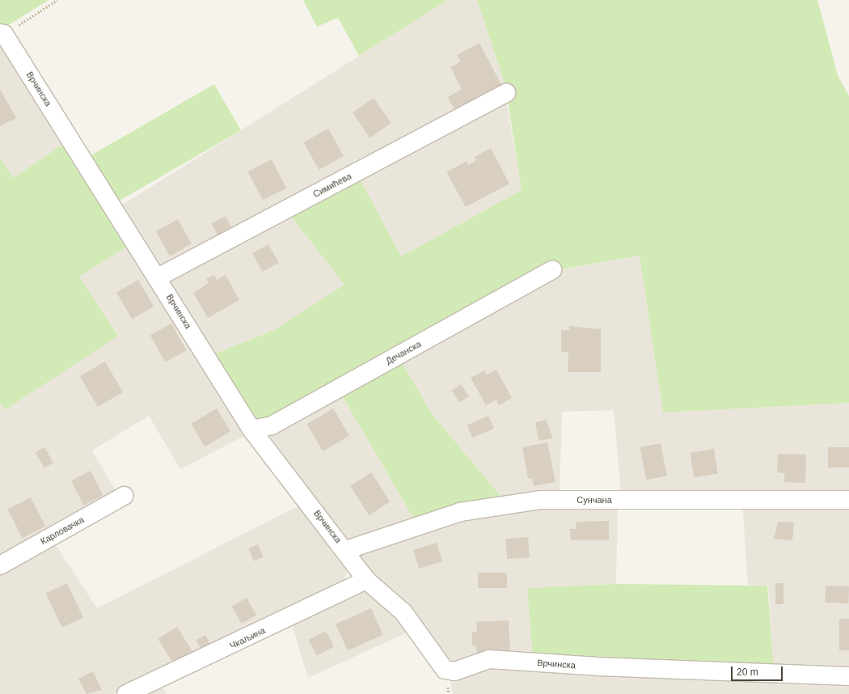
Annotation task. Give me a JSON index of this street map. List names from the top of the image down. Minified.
{"streets":{"street":["Врчинска","Симићева","Дечанска","Сунчана","Карловачка","Чкаљина"]},"crossings":[["Врчинска","Симићева"],["Врчинска","Дечанска"],["Врчинска","Сунчана"],["Врчинска","Чкаљина"]],"scale_bar":"20 m"}
